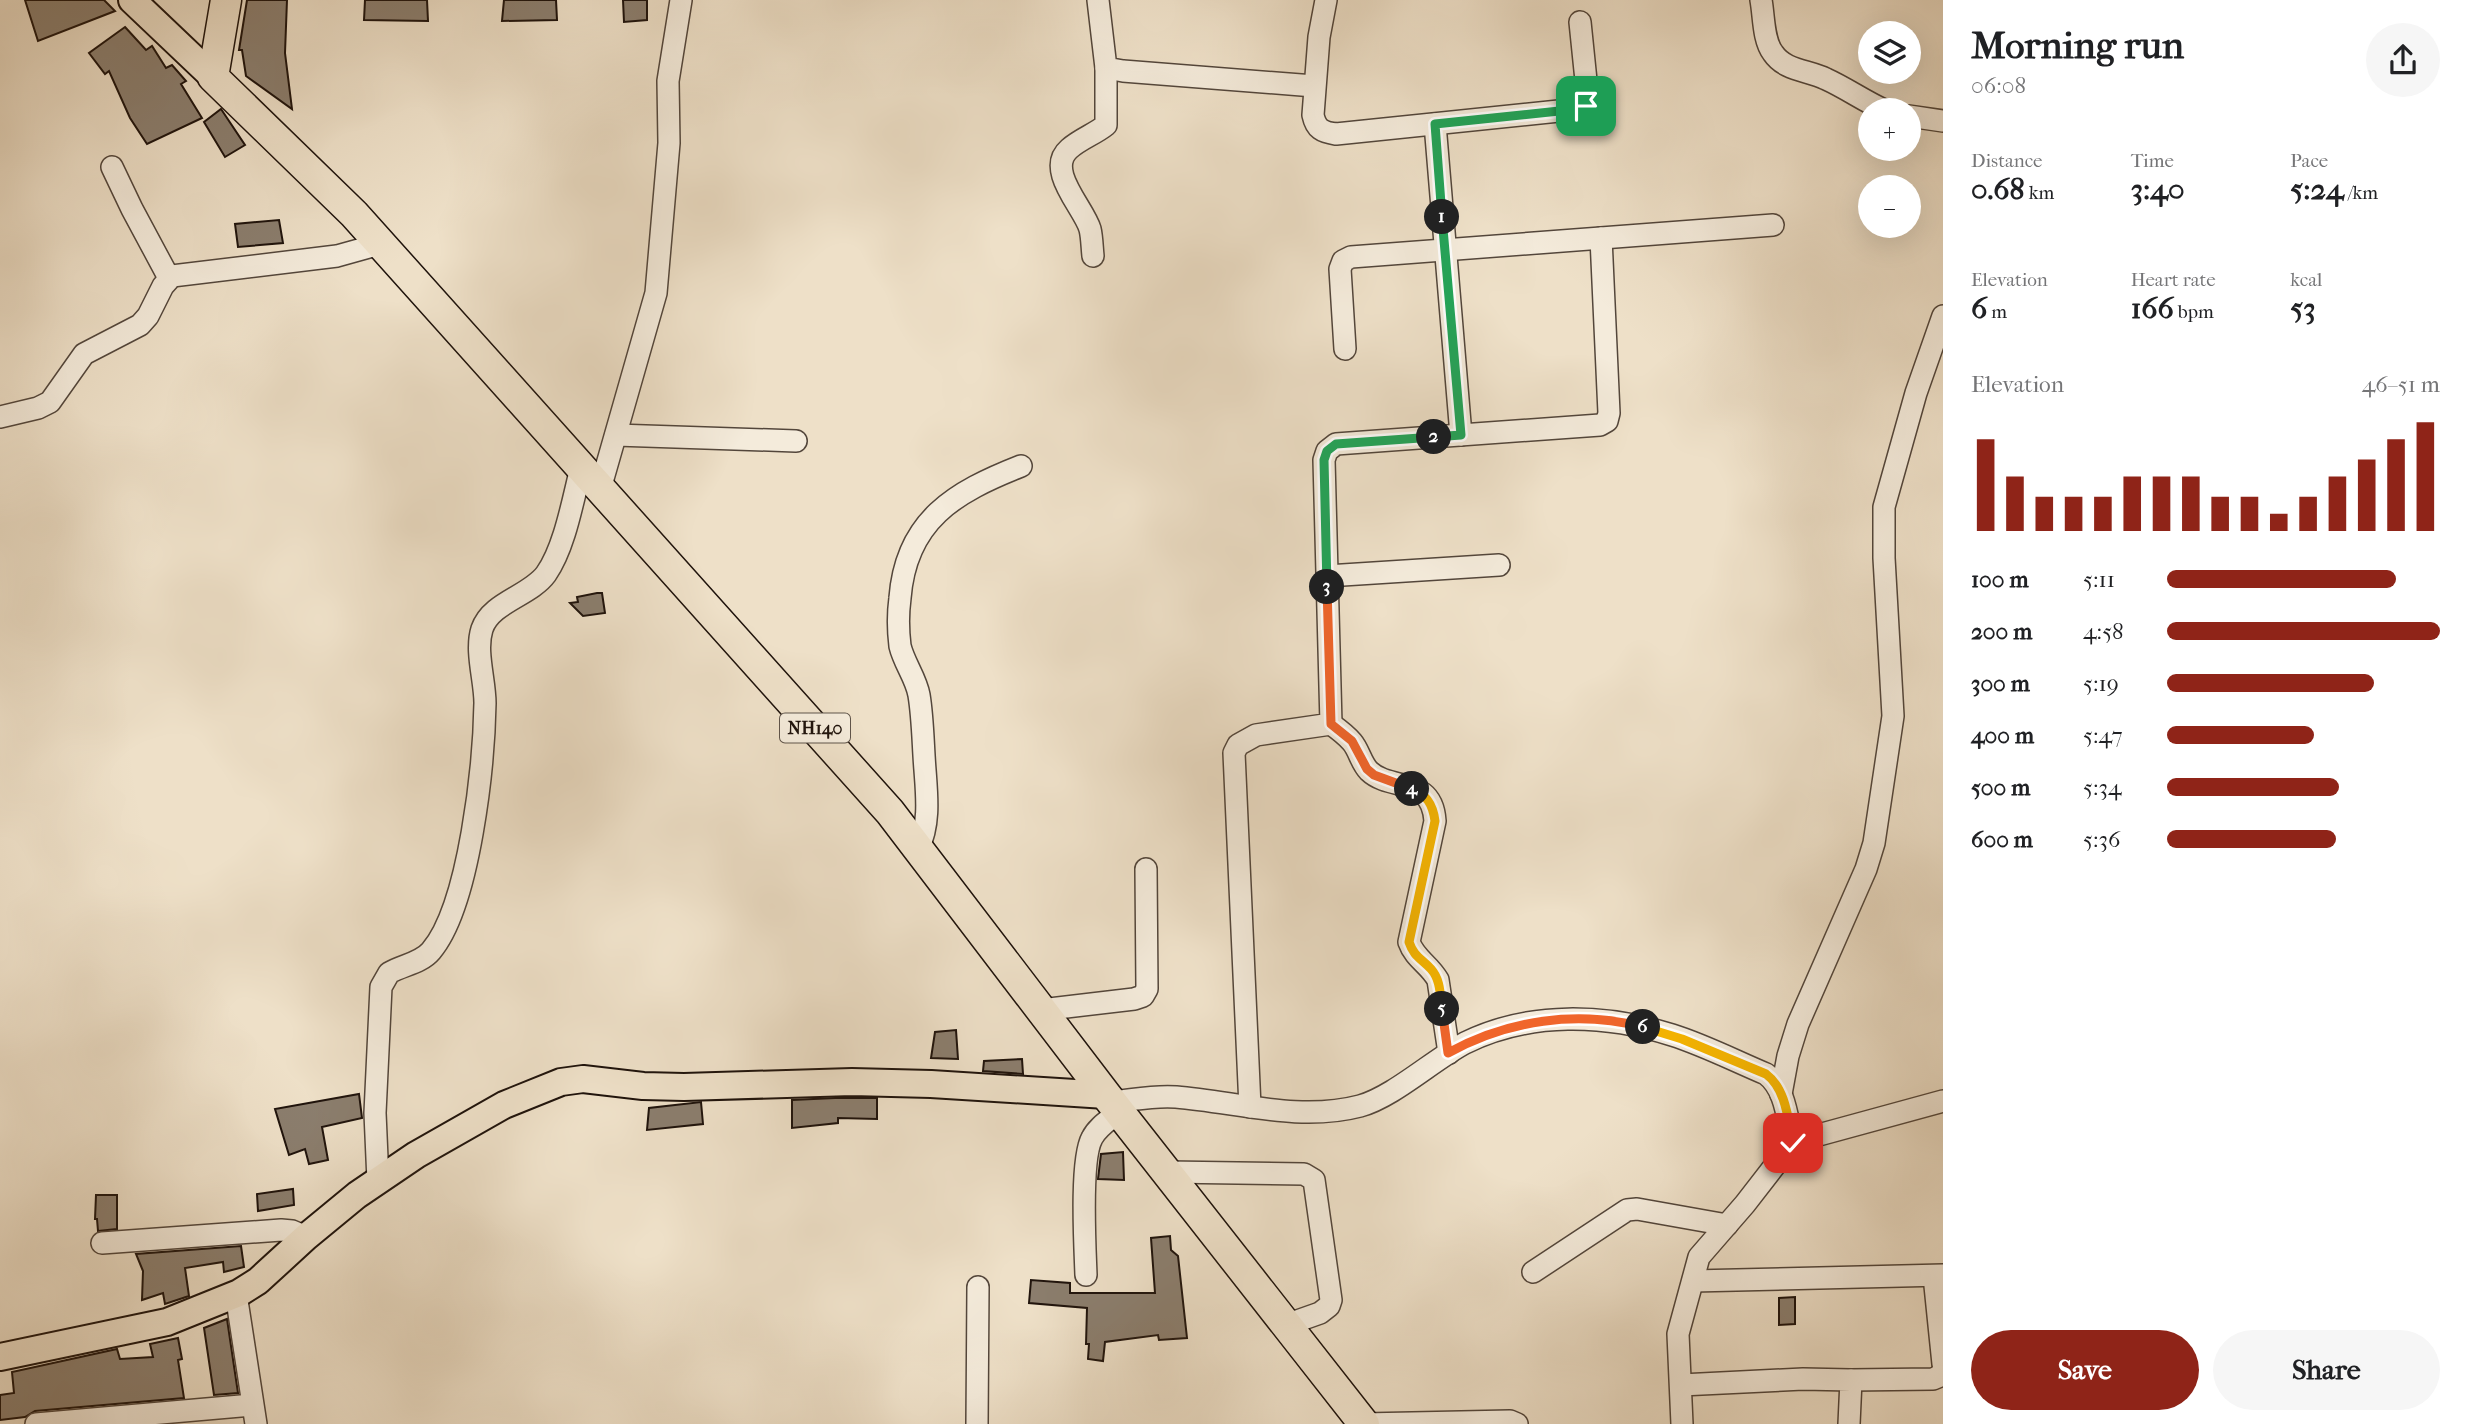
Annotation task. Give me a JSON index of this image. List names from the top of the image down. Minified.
{"streets":{"highway":["NH140"]},"page":{"heading":["Morning run","06:08"],"map_buttons":["+","−"],"stats":[["Distance","0.68 km"],["Time","3:40"],["Pace","5:24 /km"],["Elevation","6 m"],["Heart rate","166 bpm"],["kcal","53"]],"pins":["1","2","3","4","5","6"],"chart":["Elevation","46–51 m"],"list":[{"name":"100 m","note":"5:11"},{"name":"200 m","note":"4:58"},{"name":"300 m","note":"5:19"},{"name":"400 m","note":"5:47"},{"name":"500 m","note":"5:34"},{"name":"600 m","note":"5:36"}],"buttons":["Save","Share"]}}
